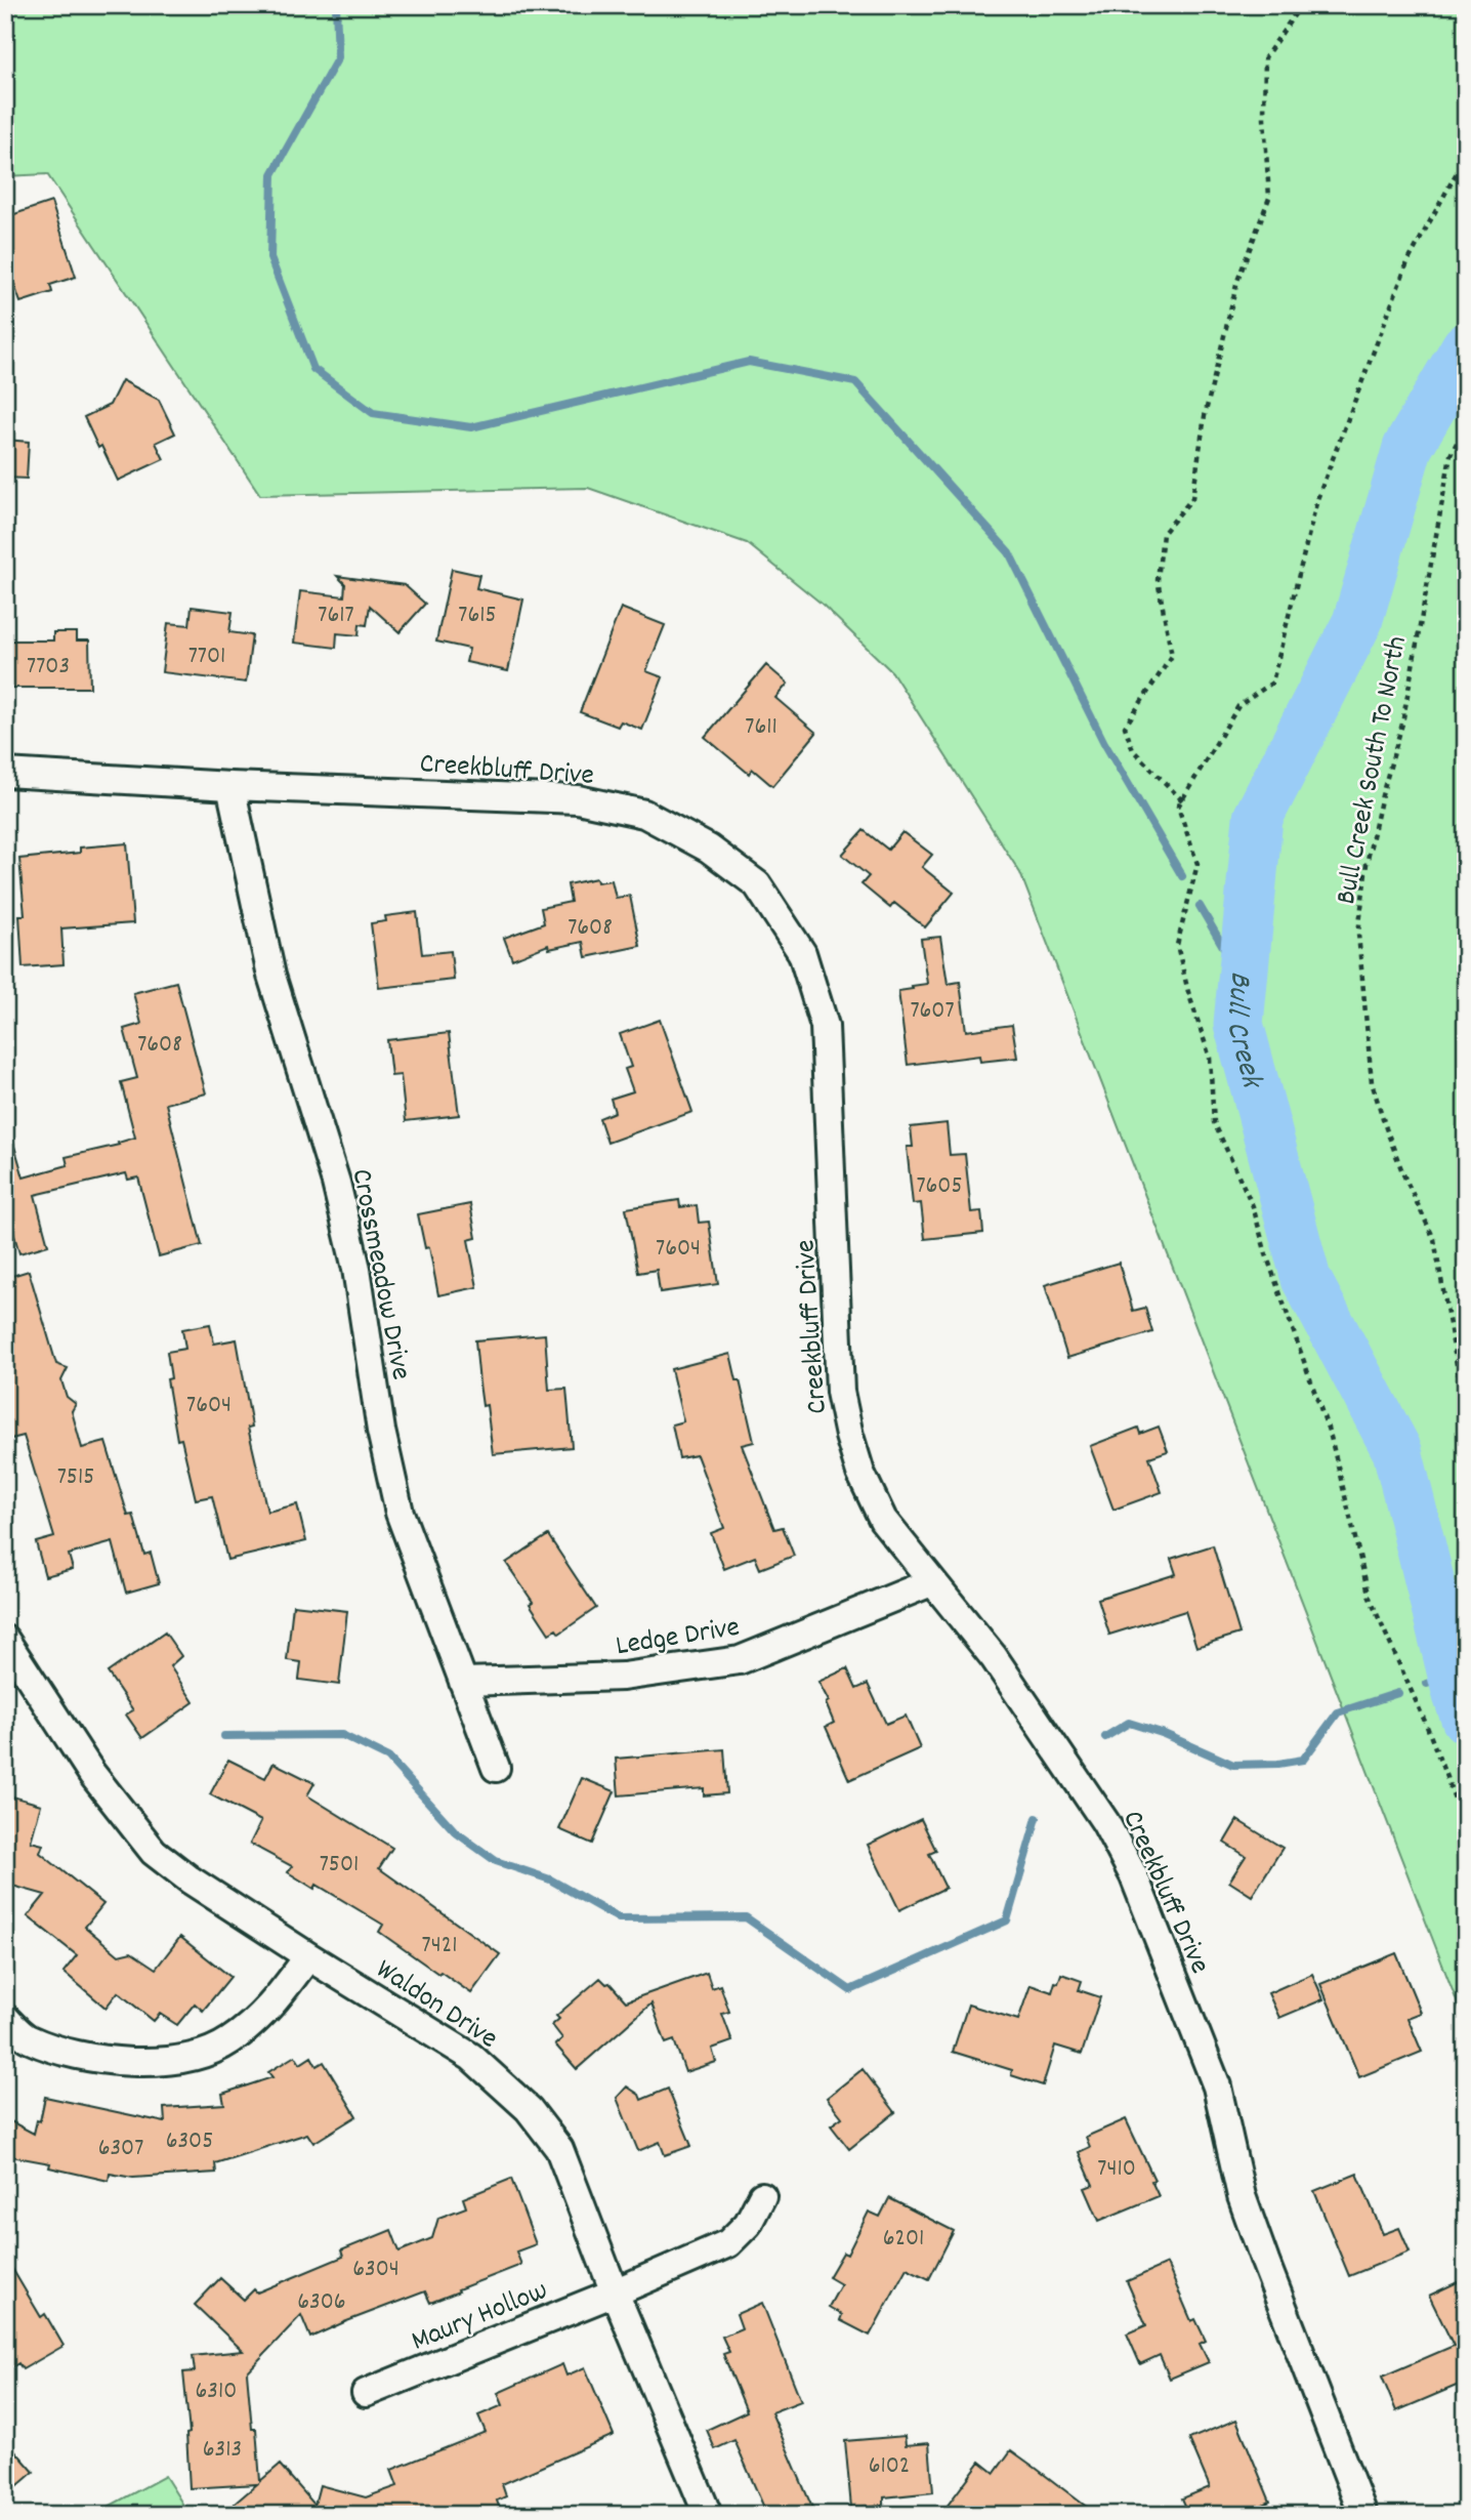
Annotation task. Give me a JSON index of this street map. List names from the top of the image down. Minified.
{"streets":{"street":["Creekbluff Drive","Crossmeadow Drive","Ledge Drive","Waldon Drive","Maury Hollow"],"path":["Bull Creek South To North"]},"crossings":[["Creekbluff Drive","Crossmeadow Drive"],["Creekbluff Drive","Ledge Drive"],["Crossmeadow Drive","Ledge Drive"],["Waldon Drive","Maury Hollow"]],"water":["Bull Creek"],"house_numbers":["7617","7615","7701","7703","7611","7608","7607","7608","7605","7604","7604","7515","7501","7421","6305","6307","7410","6201","6304","6306","6310","6313","6102"]}
